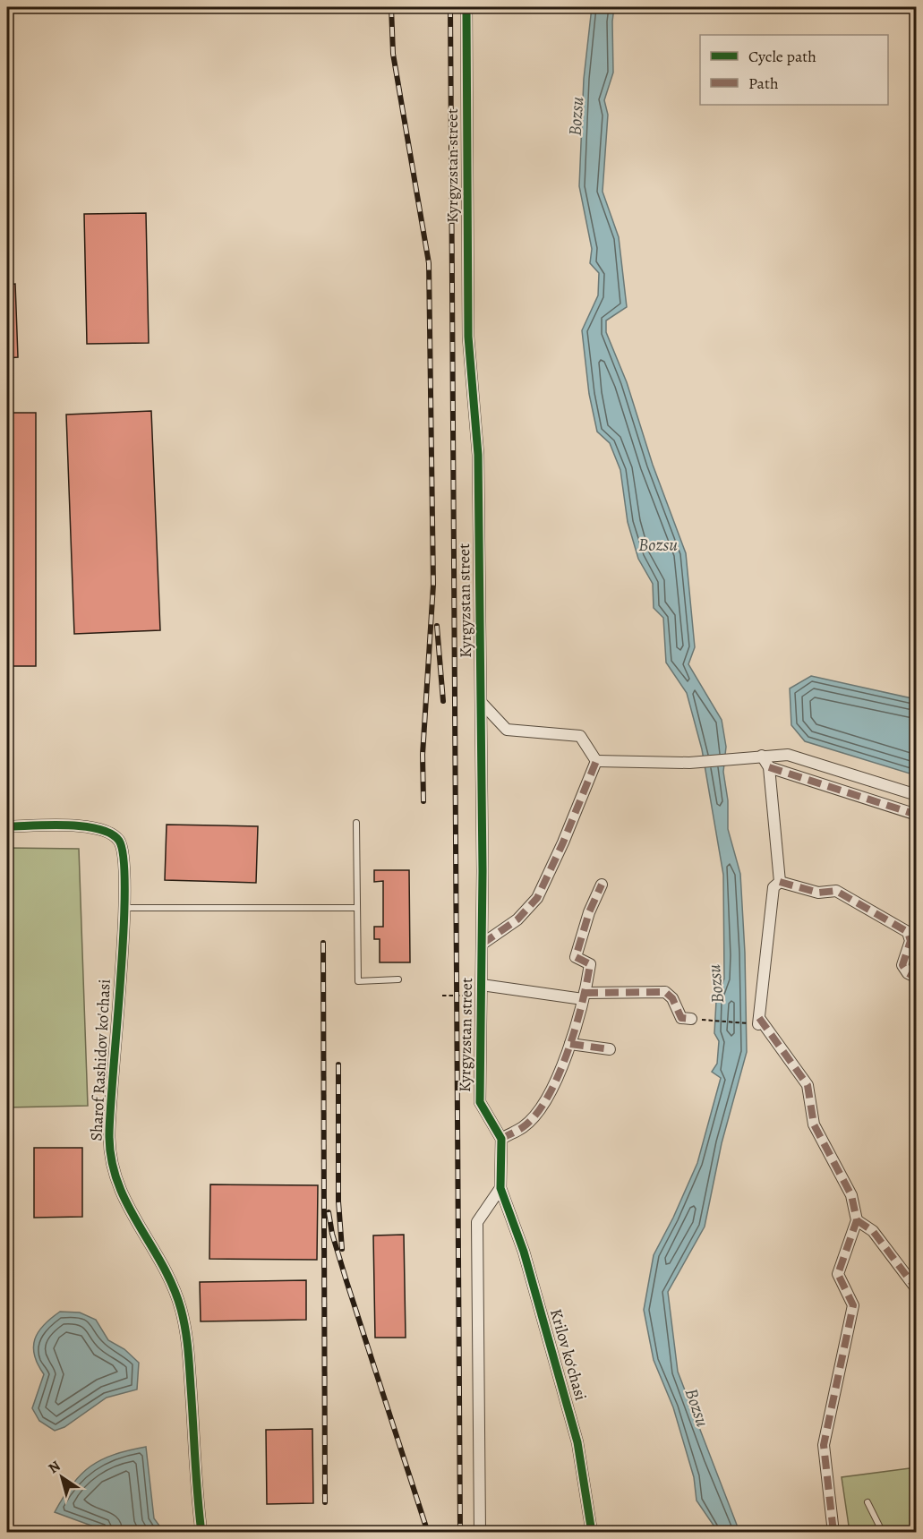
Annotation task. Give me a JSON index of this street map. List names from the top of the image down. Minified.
{"streets":{"street":["Kyrgyzstan street","Sharof Rashidov ko'chasi","Krilov ko‘chasi"]},"water":["Bozsu"],"legend":["Cycle path","Path"],"north":"top left"}
